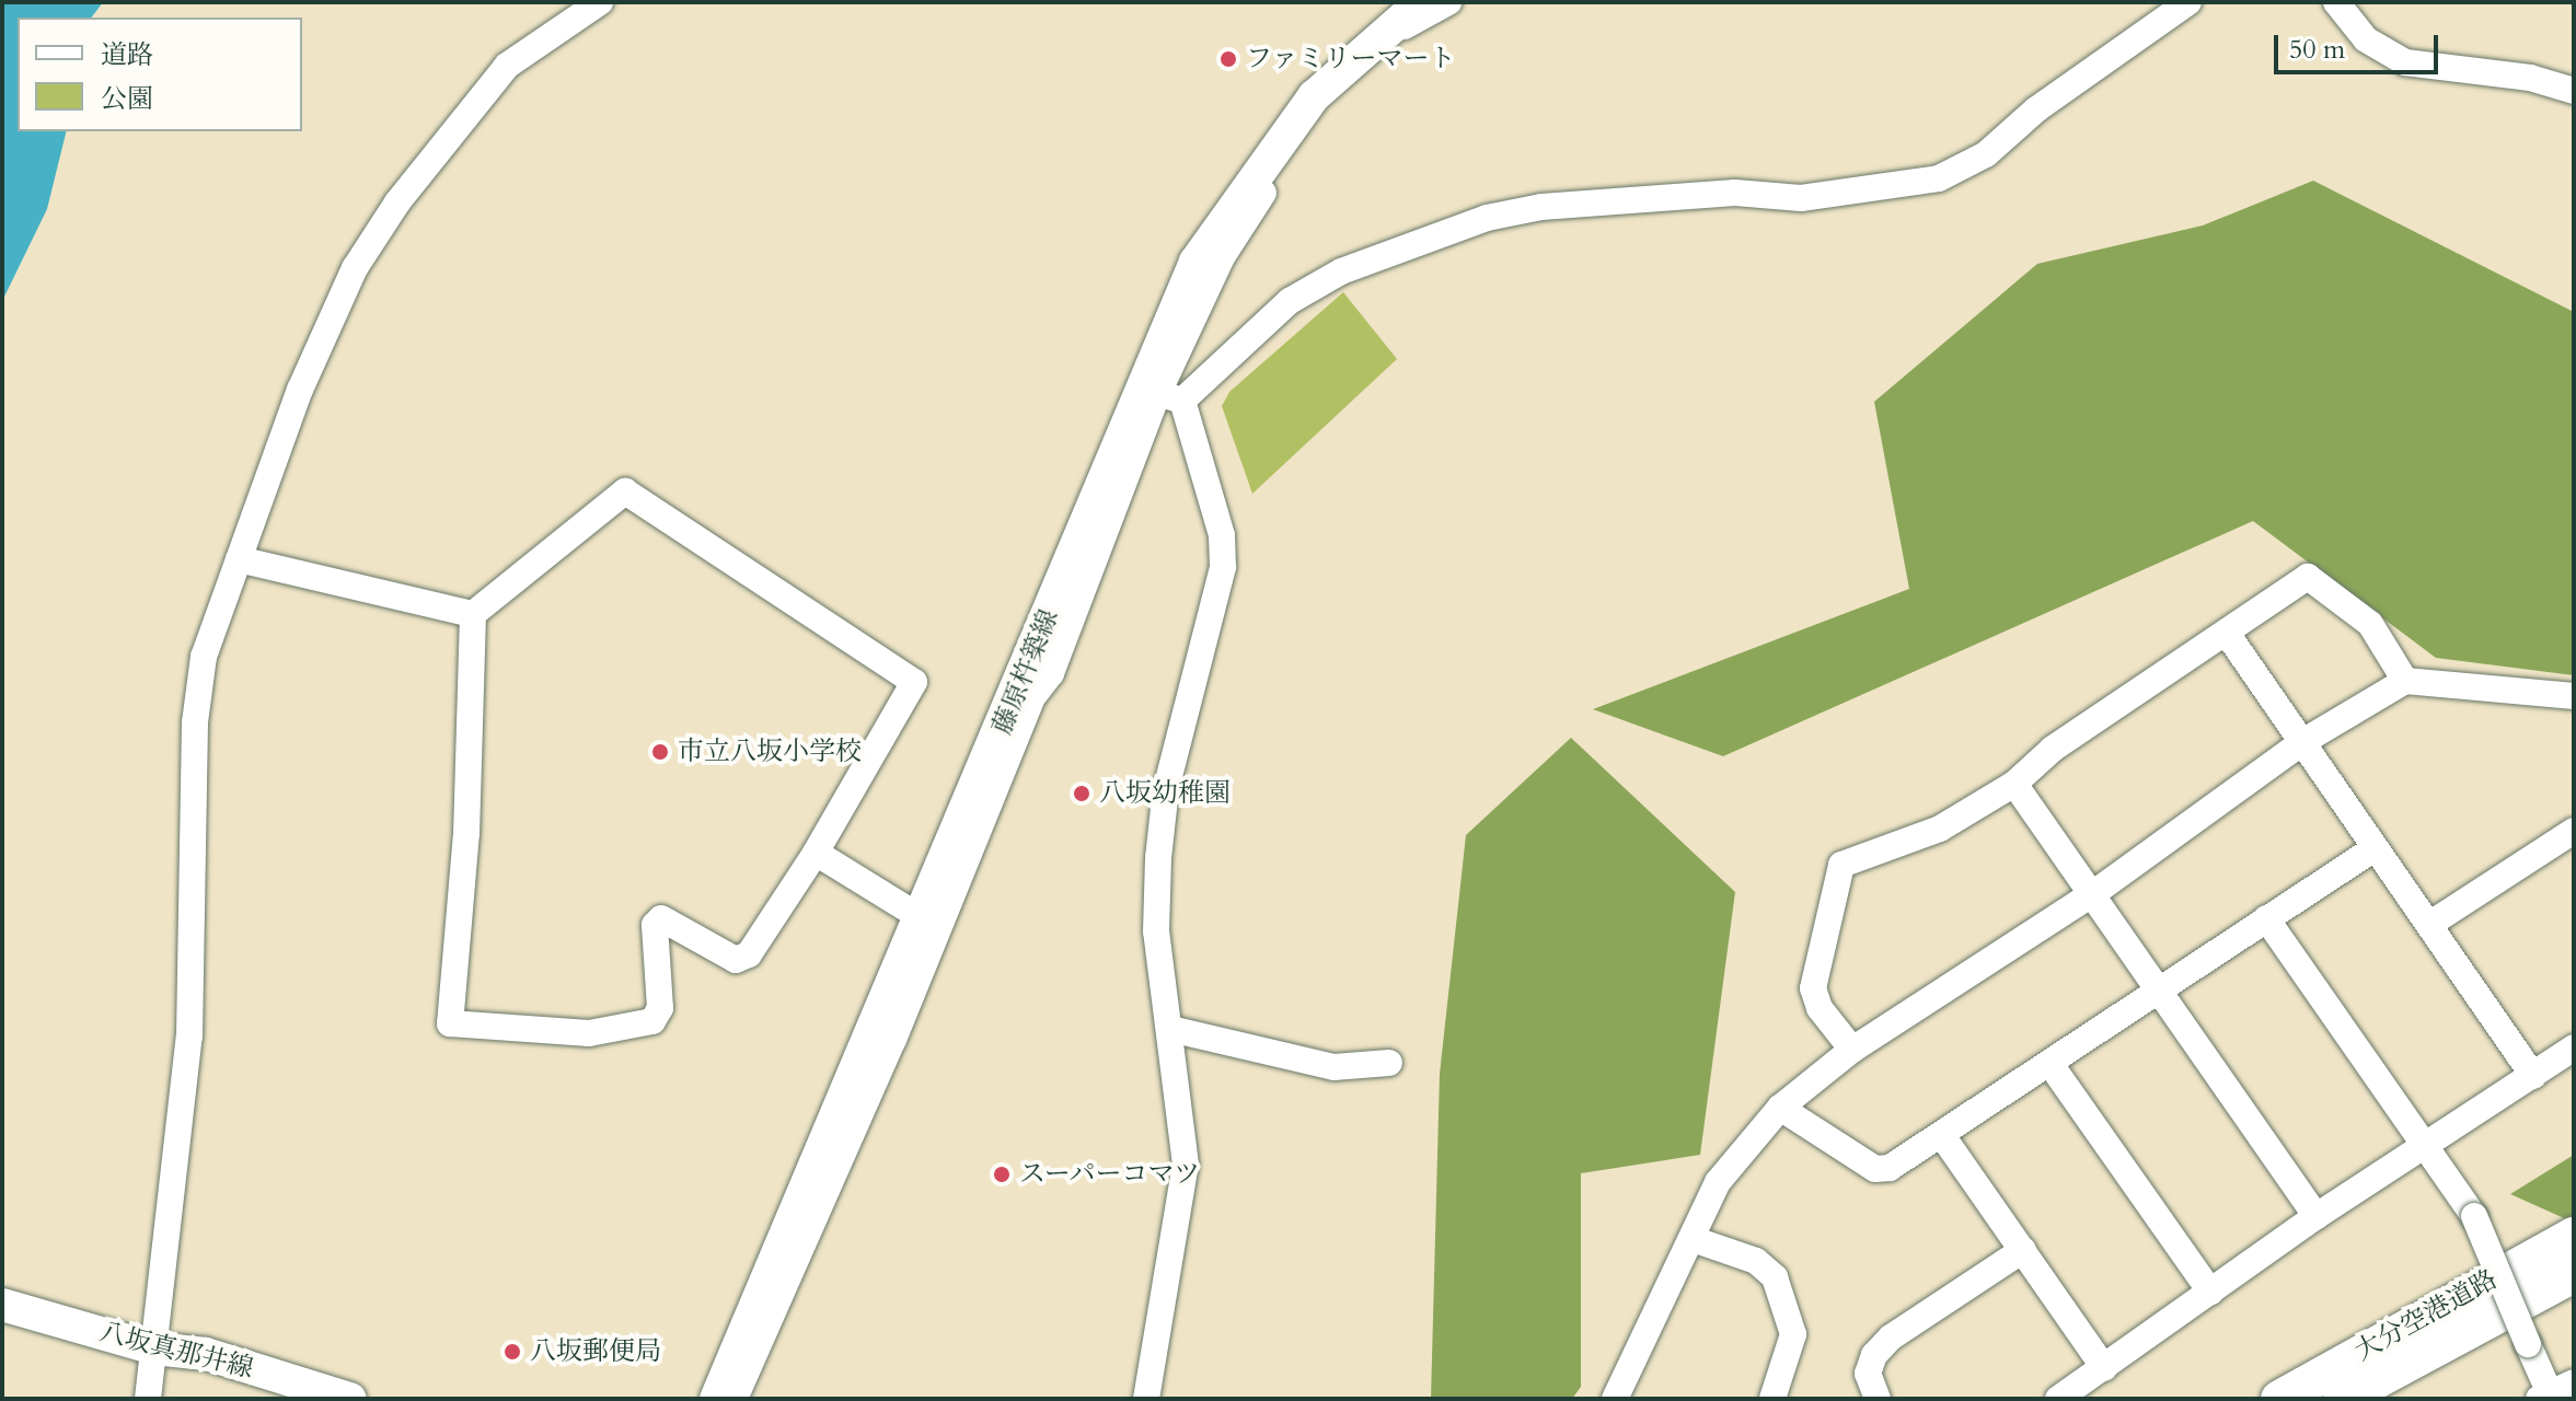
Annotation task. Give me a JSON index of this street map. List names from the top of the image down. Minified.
{"streets":{"highway":["大分空港道路"],"main road":["藤原杵築線","八坂真那井線"]},"places":["ファミリーマート","市立八坂小学校","八坂幼稚園","スーパーコマツ","八坂郵便局"],"legend":["道路","公園"],"scale_bar":"50 m"}
